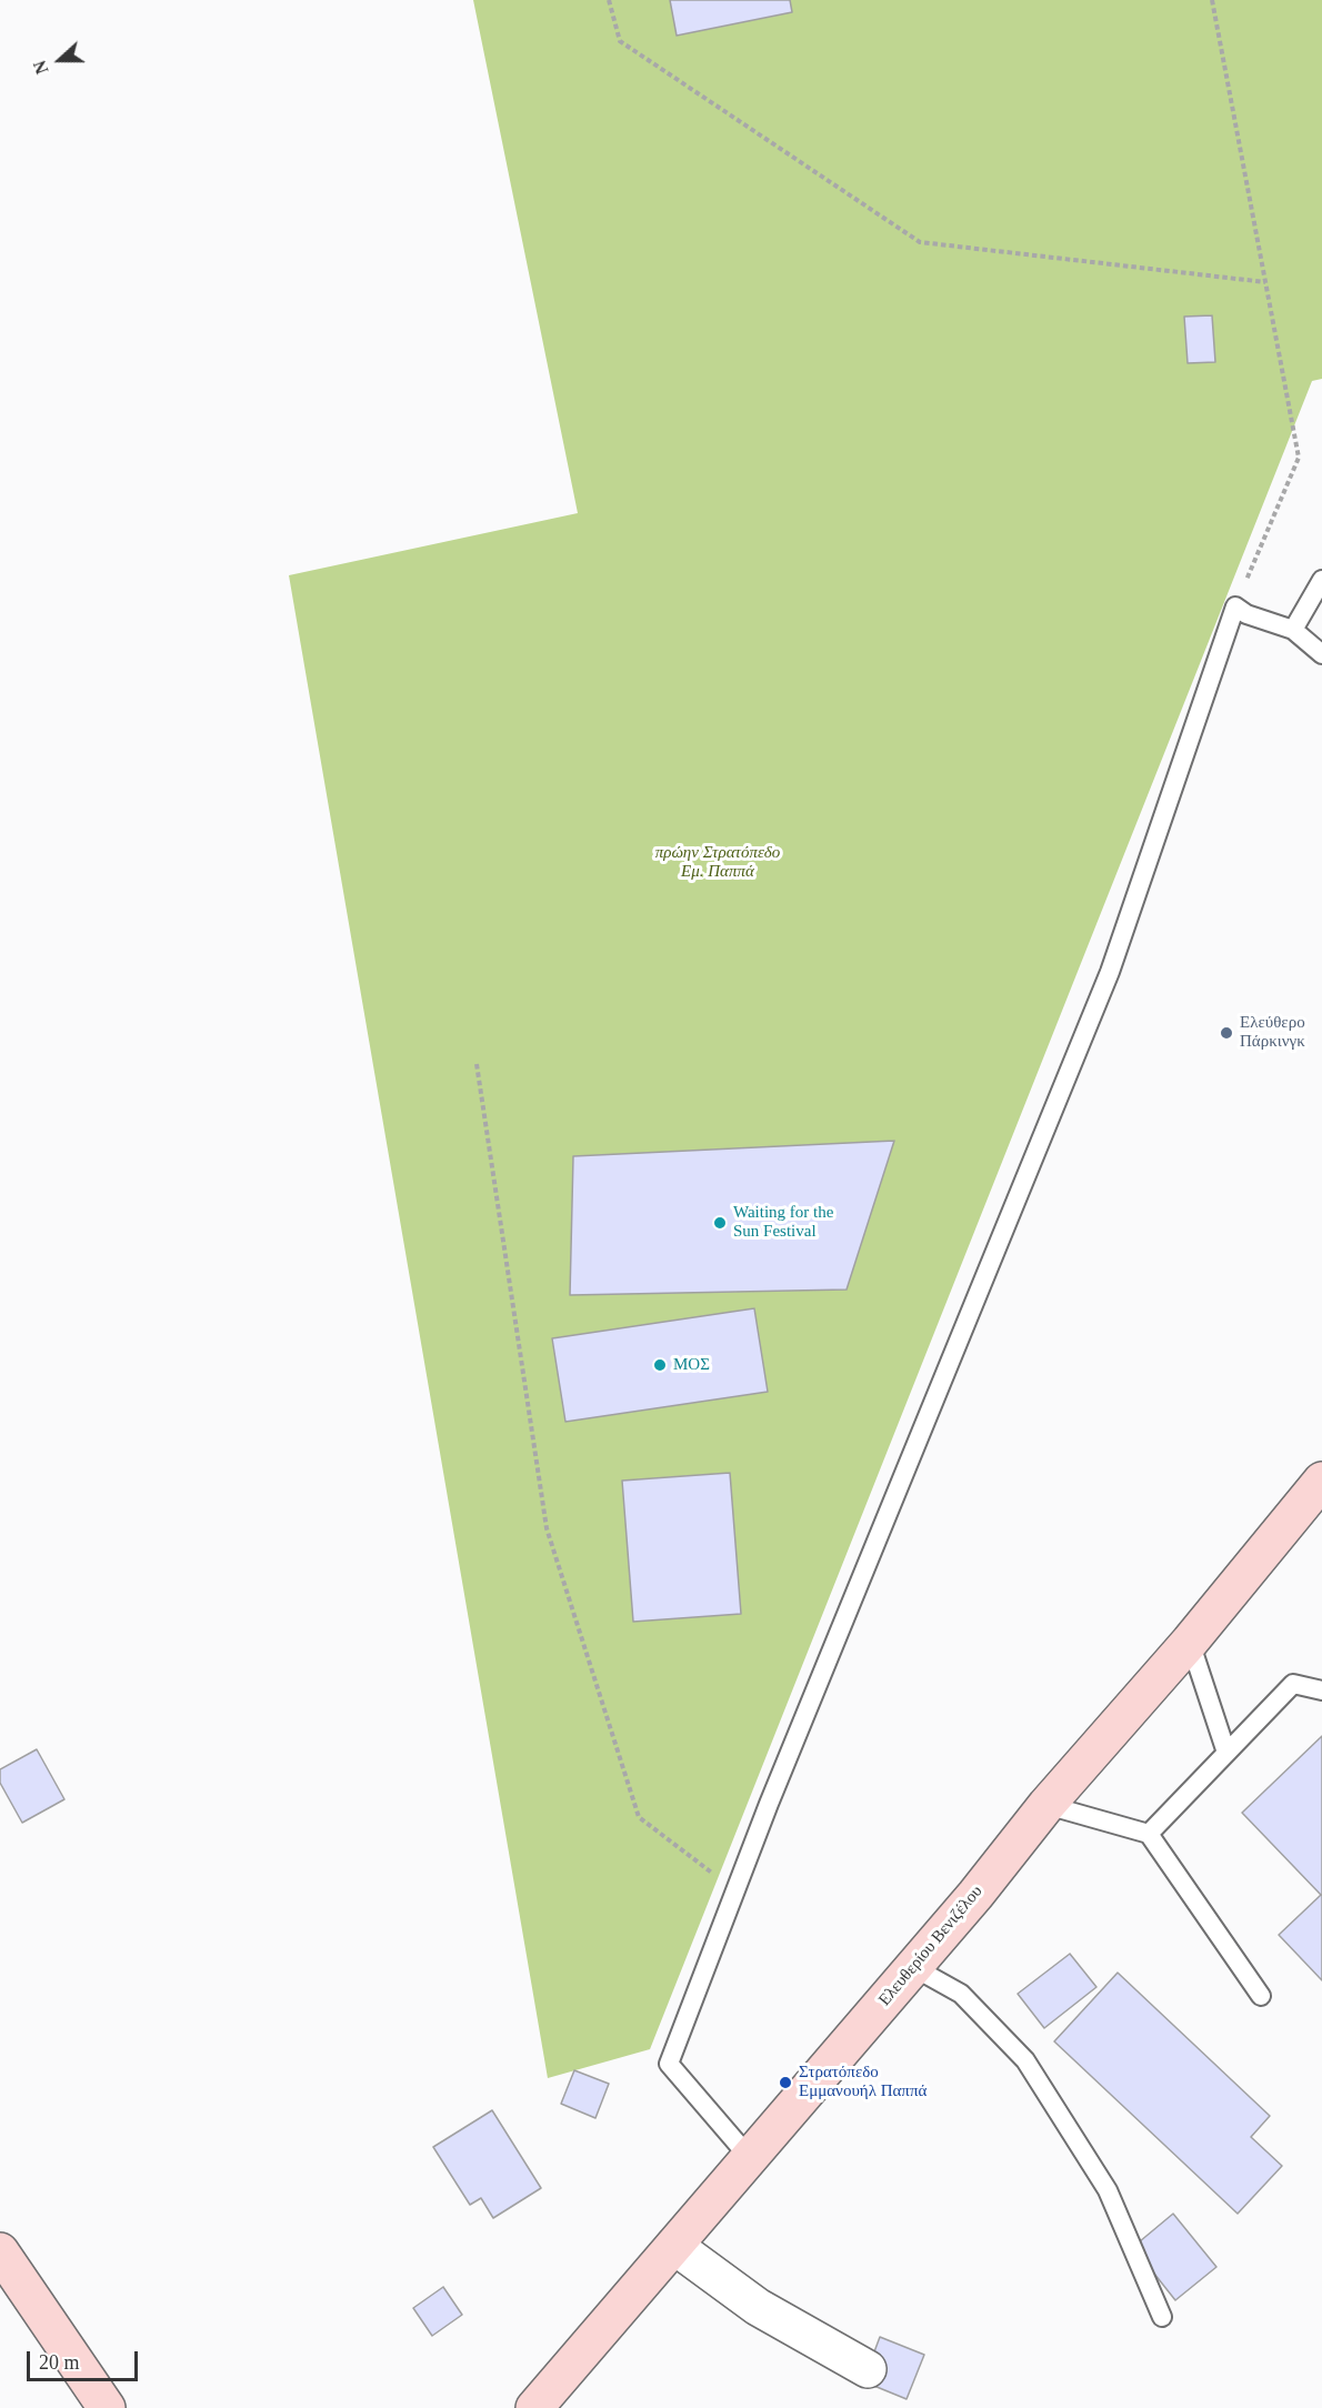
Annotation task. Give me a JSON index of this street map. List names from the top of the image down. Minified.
{"streets":{"main road":["Ελευθερίου Βενιζέλου"]},"parks":["πρώην Στρατόπεδο Εμ. Παππά"],"places":["Ελεύθερο Πάρκινγκ","Waiting for the Sun Festival","ΜΟΣ","Στρατόπεδο Εμμανουήλ Παππά"],"scale_bar":"20 m","north":"left"}
